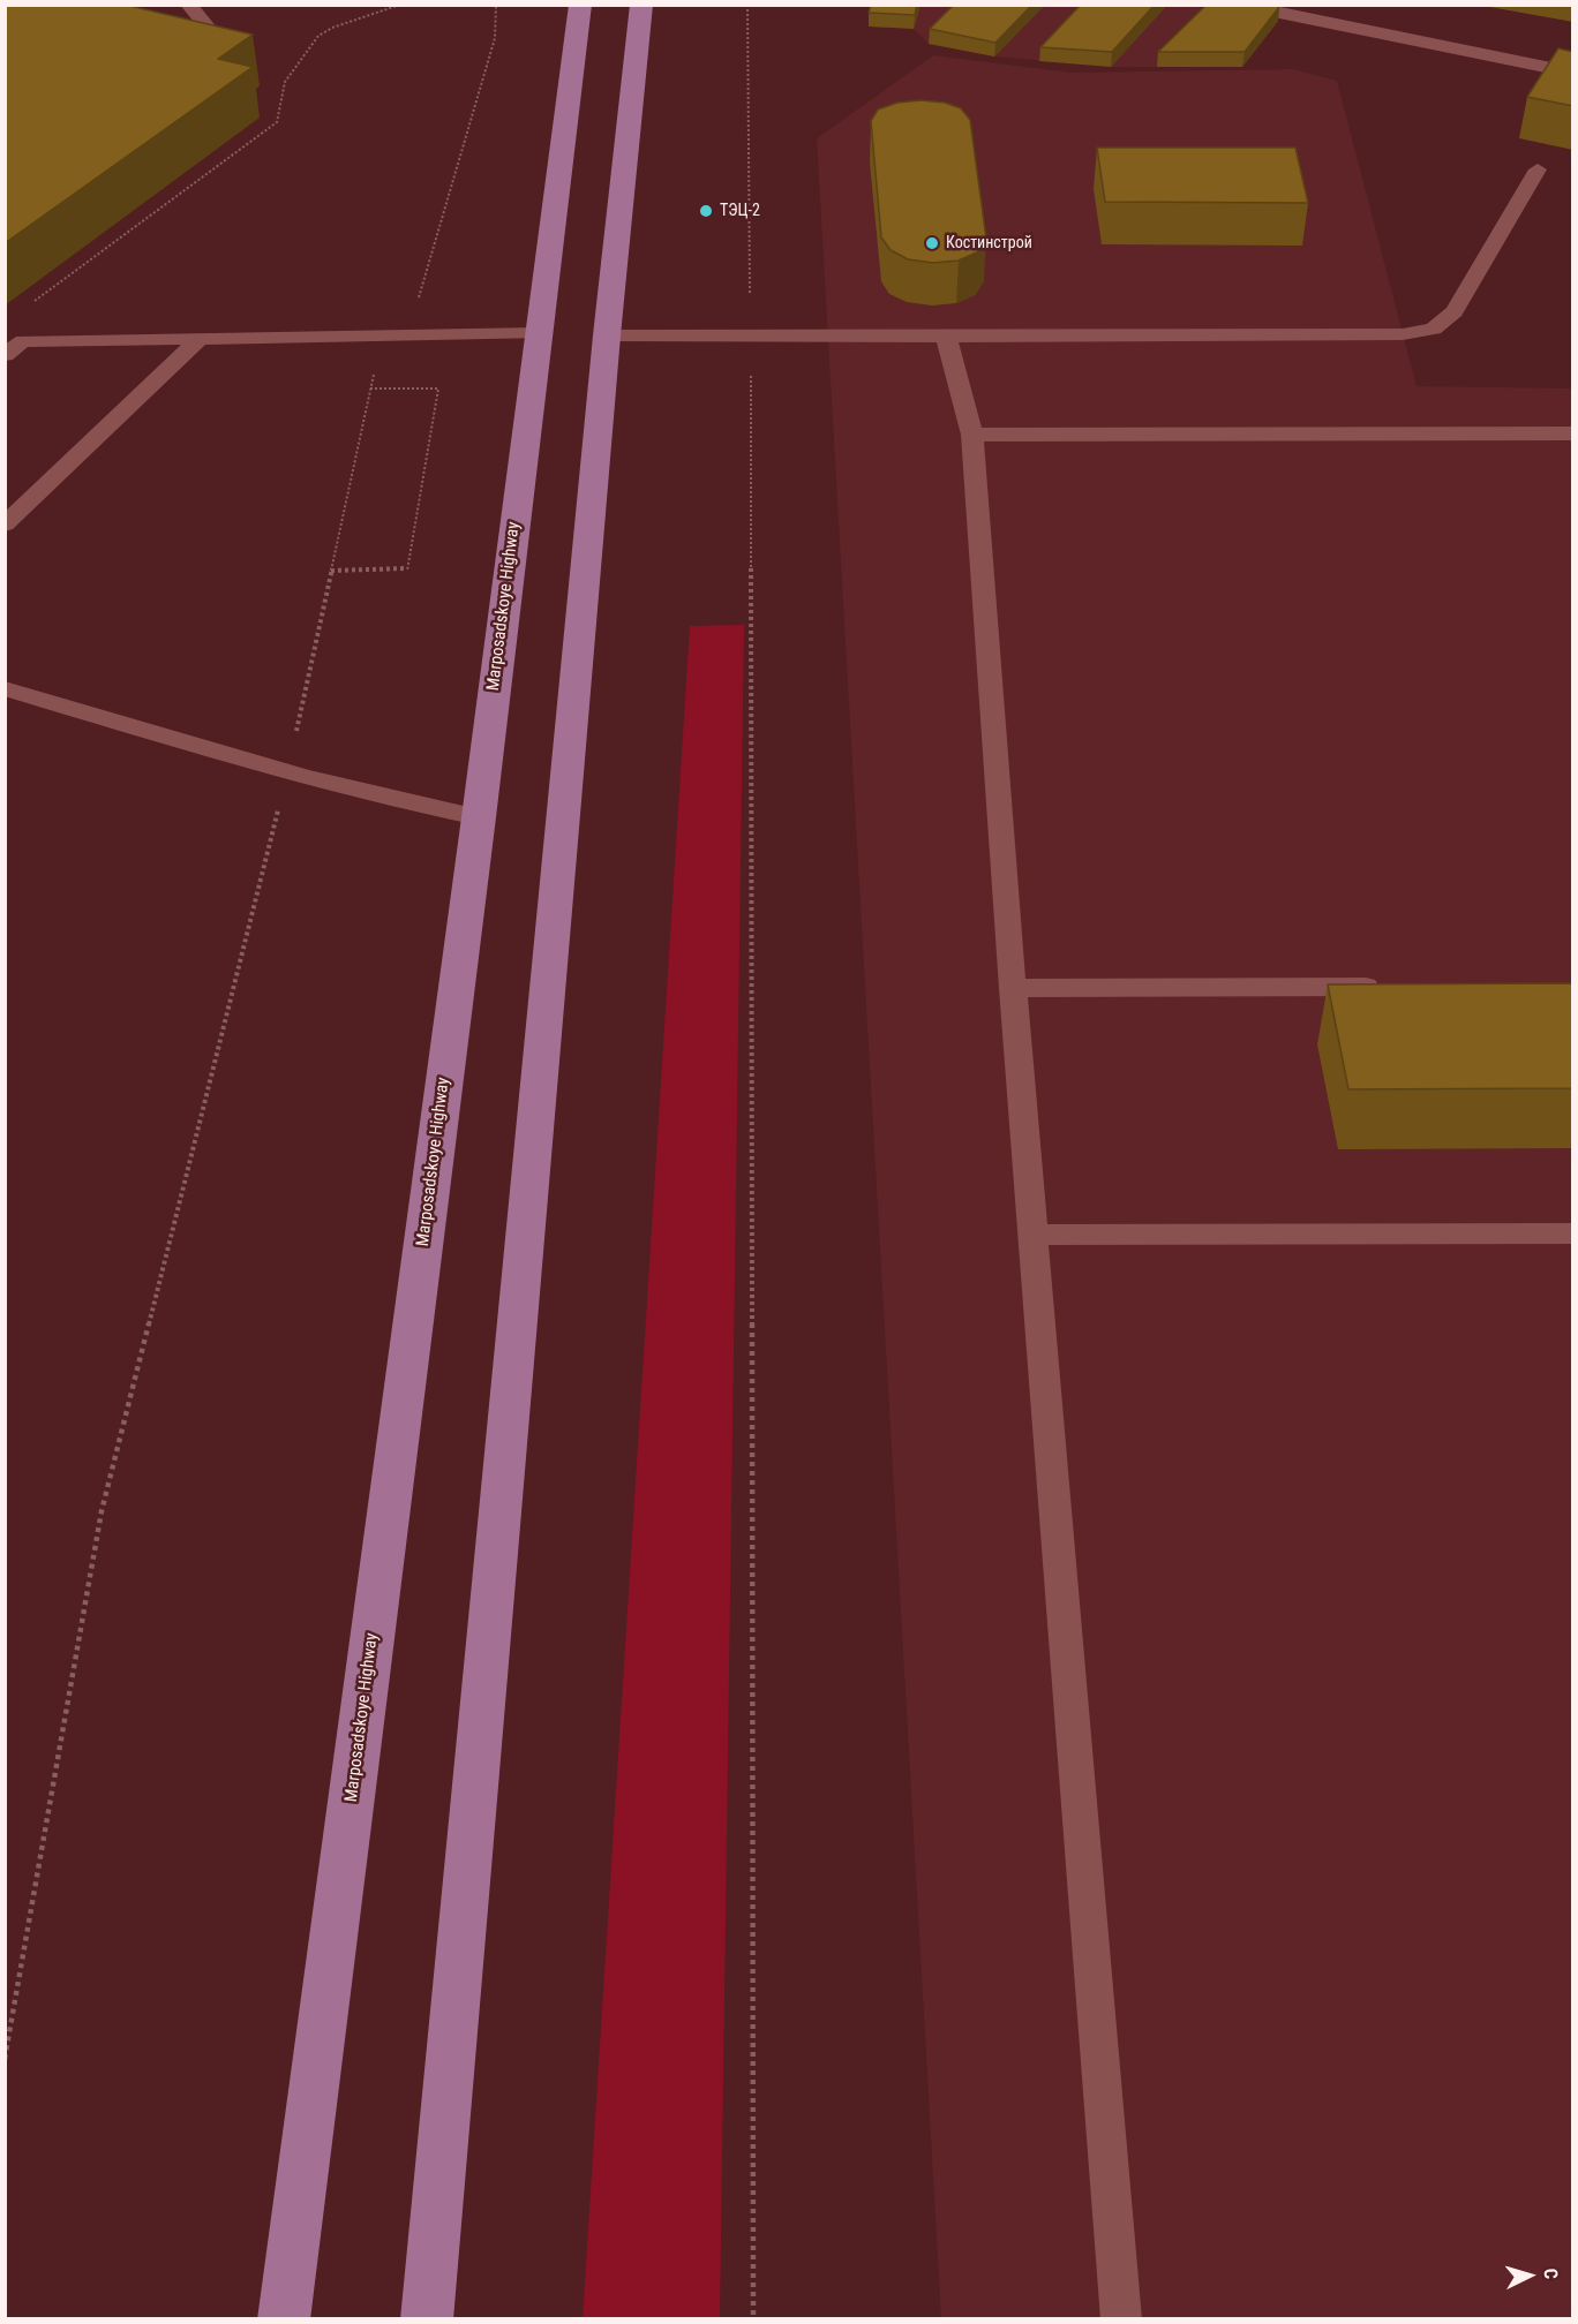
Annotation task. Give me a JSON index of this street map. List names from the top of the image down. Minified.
{"streets":{"main road":["Marposadskoye Highway"]},"places":["ТЭЦ-2","Костинстрой"],"north":"right"}
